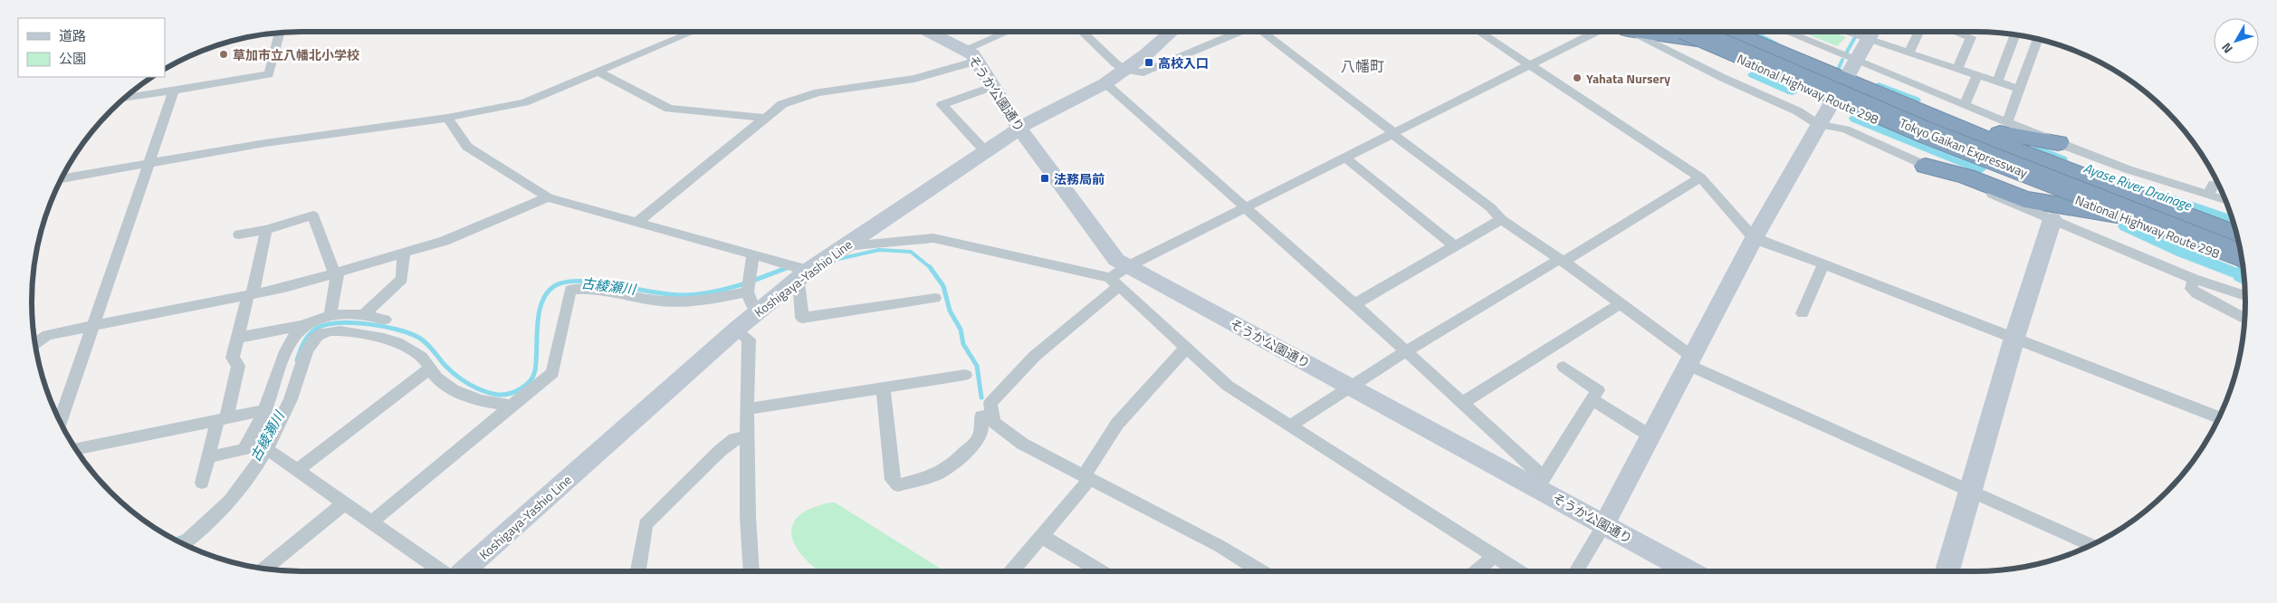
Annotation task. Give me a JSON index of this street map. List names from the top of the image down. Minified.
{"streets":{"highway":["National Highway Route 298","Tokyo Gaikan Expressway"],"street":["そうか公園通り","Koshigaya-Yashio Line"]},"crossings":[["National Highway Route 298","Tokyo Gaikan Expressway"],["そうか公園通り","Koshigaya-Yashio Line"]],"districts":["八幡町"],"water":["Ayase River Drainage","古綾瀬川"],"places":{"other":["草加市立八幡北小学校","Yahata Nursery"],"transit":["高校入口","法務局前"]},"legend":["道路","公園"],"north":"bottom left"}
